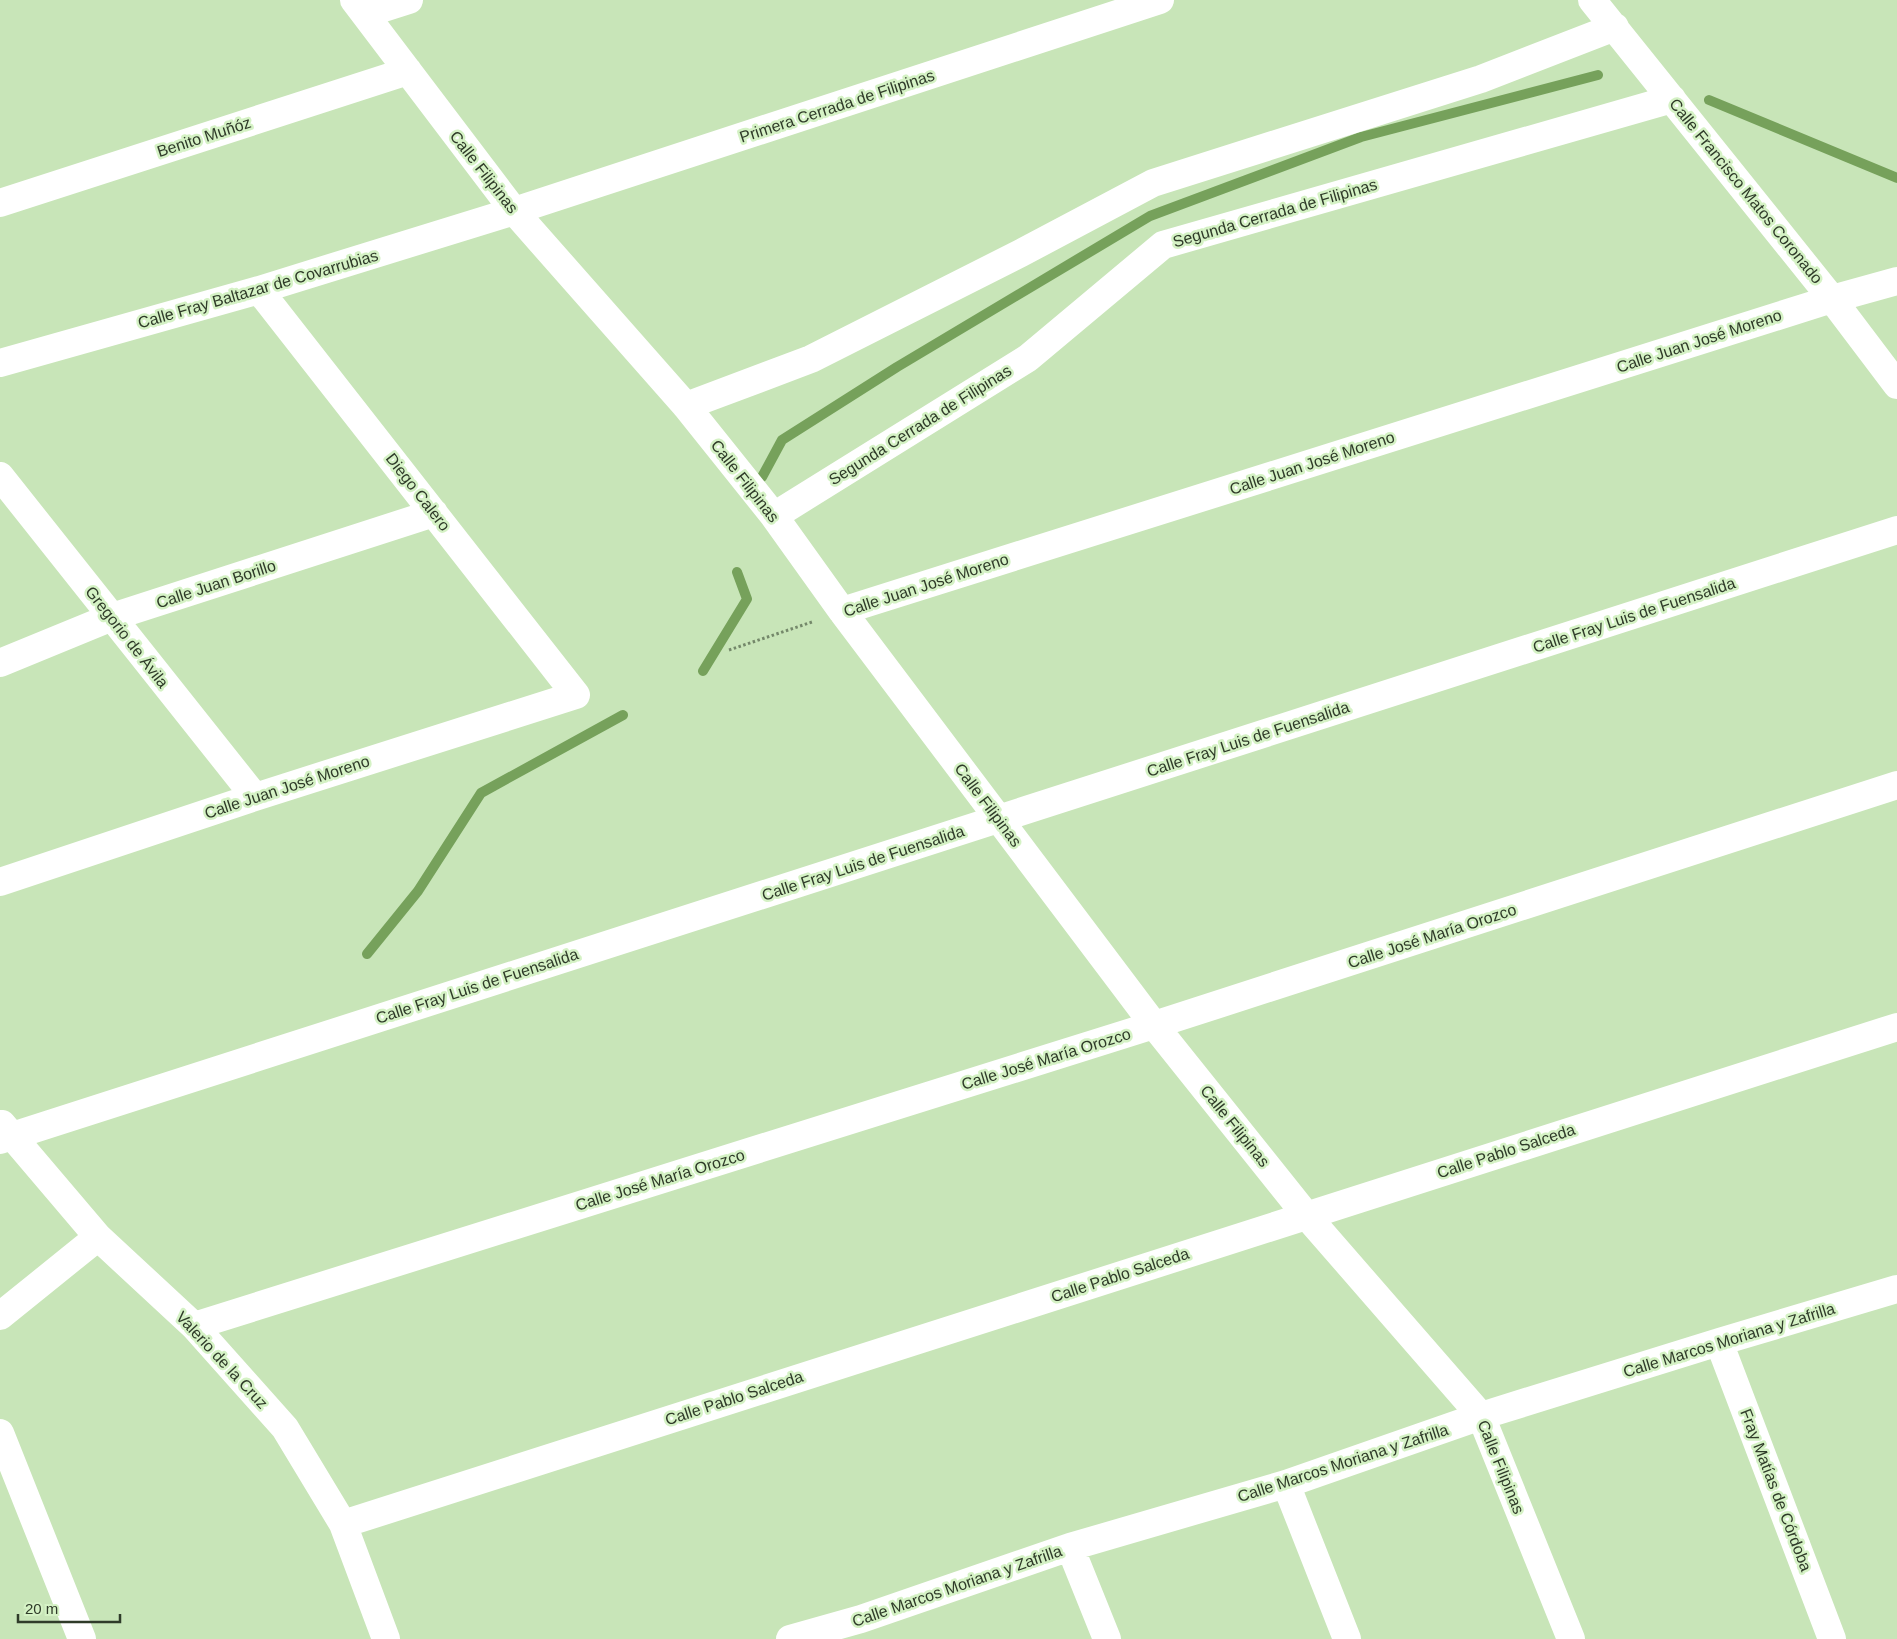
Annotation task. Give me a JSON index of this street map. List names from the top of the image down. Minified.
{"streets":{"street":["Primera Cerrada de Filipinas","Benito Muñóz","Calle Filipinas","Calle Francisco Matos Coronado","Segunda Cerrada de Filipinas","Calle Fray Baltazar de Covarrubias","Calle Juan José Moreno","Diego Calero","Calle Juan Borillo","Calle Fray Luis de Fuensalida","Gregorio de Ávila","Calle José María Orozco","Calle Pablo Salceda","Calle Marcos Moriana y Zafrilla","Valerio de la Cruz","Fray Matías de Córdoba"]},"crossings":[["Primera Cerrada de Filipinas","Calle Filipinas"],["Primera Cerrada de Filipinas","Calle Fray Baltazar de Covarrubias"],["Benito Muñóz","Calle Filipinas"],["Calle Filipinas","Segunda Cerrada de Filipinas"],["Calle Filipinas","Calle Fray Baltazar de Covarrubias"],["Calle Filipinas","Calle Juan José Moreno"],["Calle Filipinas","Calle Fray Luis de Fuensalida"],["Calle Filipinas","Calle José María Orozco"],["Calle Filipinas","Calle Pablo Salceda"],["Calle Filipinas","Calle Marcos Moriana y Zafrilla"],["Calle Francisco Matos Coronado","Segunda Cerrada de Filipinas"],["Calle Francisco Matos Coronado","Calle Juan José Moreno"],["Calle Fray Baltazar de Covarrubias","Diego Calero"],["Calle Juan José Moreno","Diego Calero"],["Calle Juan José Moreno","Gregorio de Ávila"],["Diego Calero","Calle Juan Borillo"],["Calle Juan Borillo","Gregorio de Ávila"],["Calle Fray Luis de Fuensalida","Valerio de la Cruz"],["Calle José María Orozco","Valerio de la Cruz"],["Calle Pablo Salceda","Valerio de la Cruz"],["Calle Marcos Moriana y Zafrilla","Fray Matías de Córdoba"]],"scale_bar":"20 m"}
